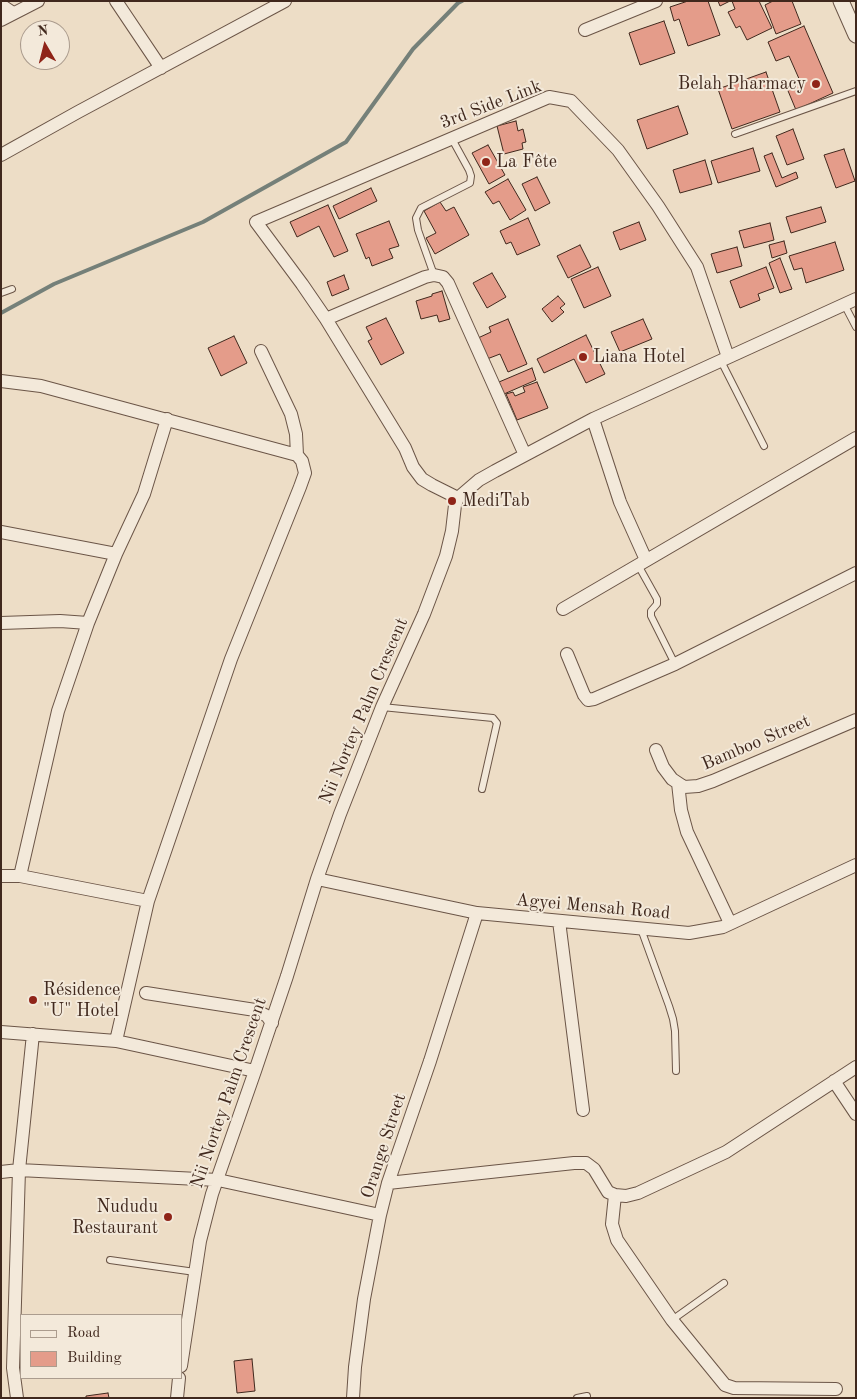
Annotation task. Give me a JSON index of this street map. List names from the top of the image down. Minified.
{"streets":{"street":["3rd Side Link","Nii Nortey Palm Crescent","Bamboo Street","Agyei Mensah Road","Orange Street"]},"crossings":[["Nii Nortey Palm Crescent","Agyei Mensah Road"],["Agyei Mensah Road","Orange Street"]],"places":["Belah Pharmacy","La Fête","Liana Hotel","MediTab","Résidence \"U\" Hotel","Nududu Restaurant"],"legend":["Road","Building"],"north":"top"}
